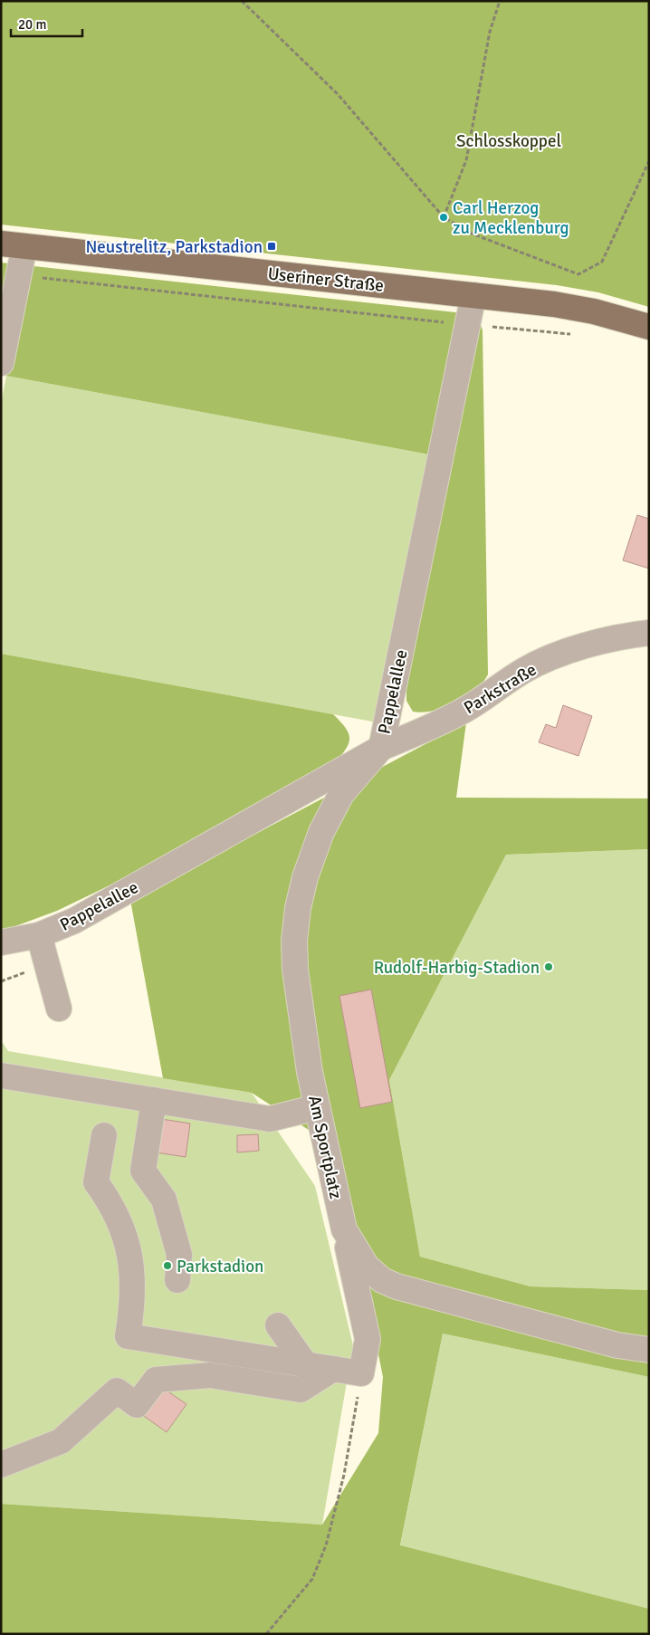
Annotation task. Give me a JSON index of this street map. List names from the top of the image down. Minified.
{"streets":{"main road":["Useriner Straße"],"lane":["Parkstraße","Pappelallee","Am Sportplatz"]},"crossings":[["Useriner Straße","Pappelallee"],["Parkstraße","Pappelallee"],["Parkstraße","Am Sportplatz"],["Pappelallee","Am Sportplatz"]],"parks":["Schlosskoppel"],"places":{"other":["Carl Herzog zu Mecklenburg","Rudolf-Harbig-Stadion","Parkstadion"],"transit":["Neustrelitz, Parkstadion"]},"scale_bar":"20 m"}
